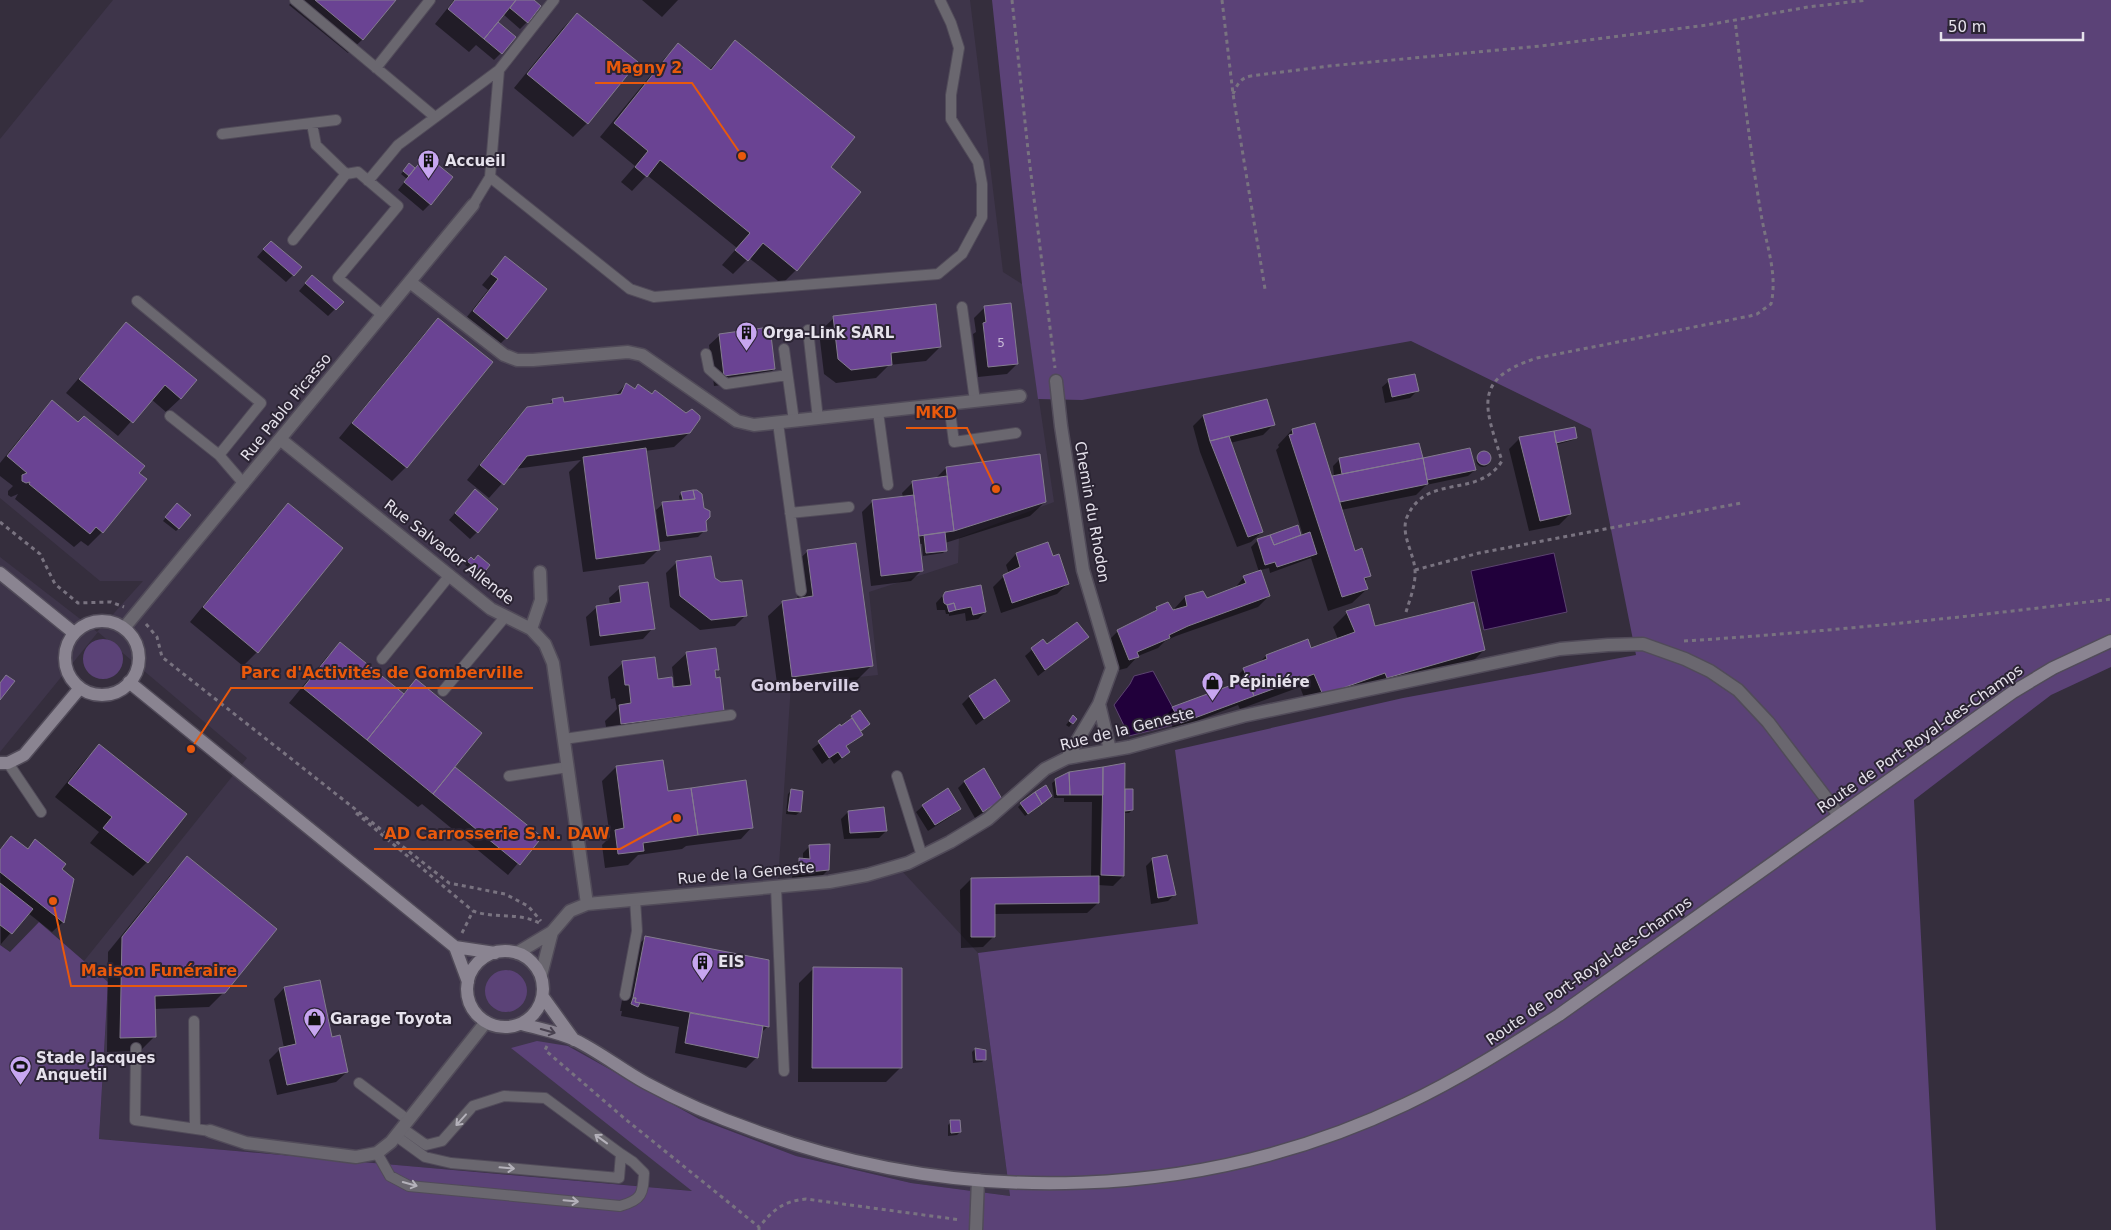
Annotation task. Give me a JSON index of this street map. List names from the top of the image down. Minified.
{"streets":{"main road":["Route de Port-Royal-des-Champs"],"street":["Rue Pablo Picasso","Chemin du Rhodon","Rue Salvador Allende","Rue de la Geneste"]},"crossings":[["Rue Pablo Picasso","Rue Salvador Allende"],["Chemin du Rhodon","Rue de la Geneste"],["Rue Salvador Allende","Rue de la Geneste"],["Rue de la Geneste","Route de Port-Royal-des-Champs"]],"districts":["Gomberville"],"places":{"other":["Magny 2","MKD","Parc d'Activités de Gomberville","AD Carrosserie S.N. DAW","Maison Funéraire"],"building":["Accueil","Orga-Link SARL","EIS"],"shop":["Pépiniére","Garage Toyota"],"sports":["Stade Jacques Anquetil"]},"house_numbers":["5"],"scale_bar":"50 m"}
